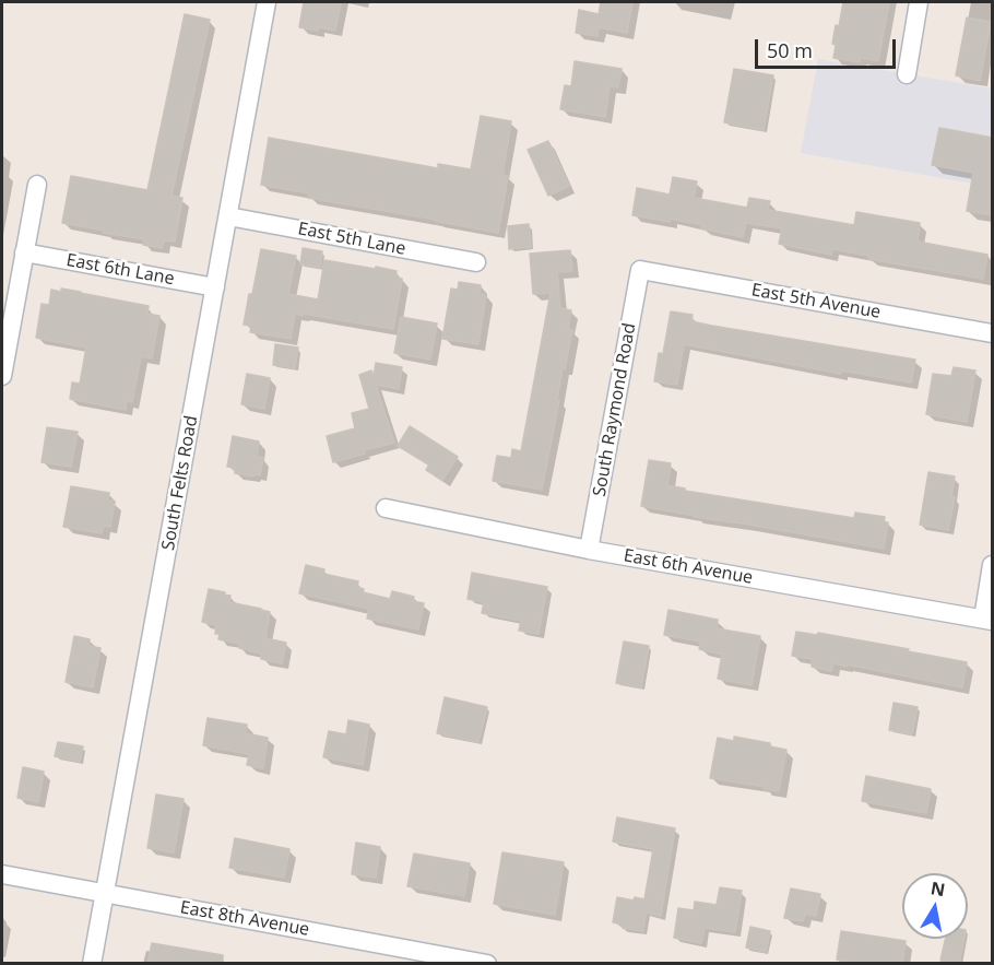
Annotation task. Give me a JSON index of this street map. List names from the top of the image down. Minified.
{"streets":{"street":["East 5th Lane","East 6th Lane","East 5th Avenue","South Raymond Road","South Felts Road","East 6th Avenue","East 8th Avenue"]},"crossings":[["East 5th Lane","South Felts Road"],["East 6th Lane","South Felts Road"],["East 5th Avenue","South Raymond Road"],["South Raymond Road","East 6th Avenue"],["South Felts Road","East 8th Avenue"]],"scale_bar":"50 m","north":"top"}
